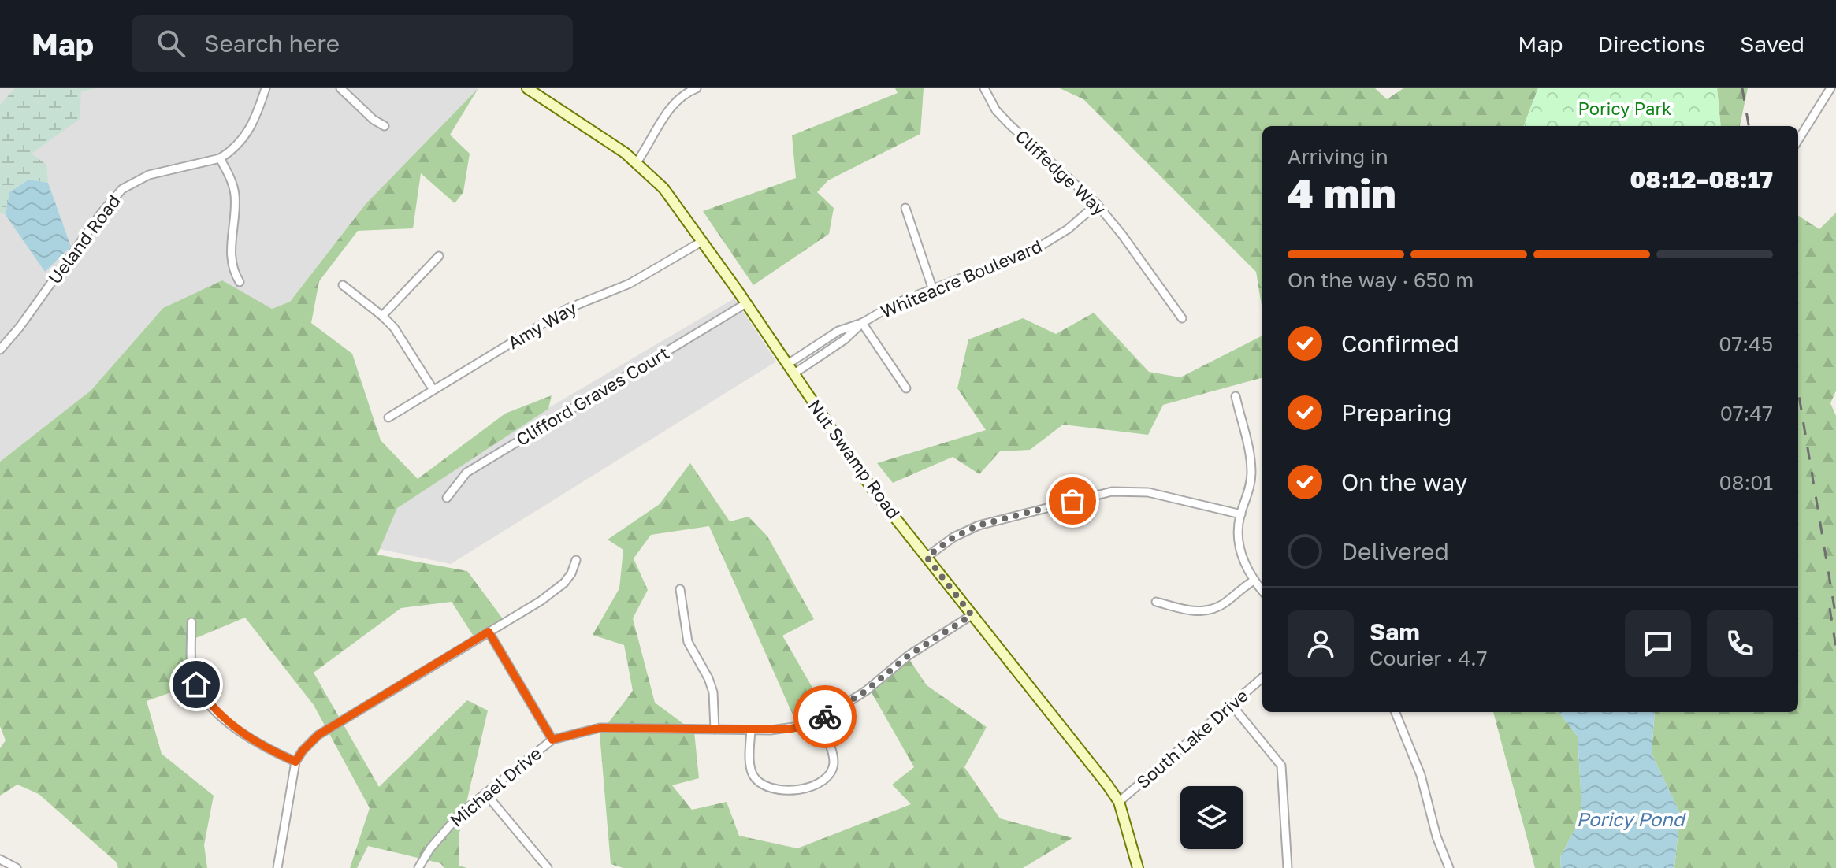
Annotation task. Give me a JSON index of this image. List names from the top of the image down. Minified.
{"streets":{"main road":["Nut Swamp Road"],"street":["Cliffedge Way","Ueland Road","Whiteacre Boulevard","Amy Way","Clifford Graves Court","South Lake Drive","Michael Drive"]},"crossings":[["Cliffedge Way","Whiteacre Boulevard"],["Whiteacre Boulevard","Nut Swamp Road"],["Amy Way","Nut Swamp Road"],["Clifford Graves Court","Nut Swamp Road"],["Nut Swamp Road","South Lake Drive"],["Nut Swamp Road","Michael Drive"]],"water":["Poricy Pond"],"parks":["Poricy Park"],"page":{"header":"Map","search":"Search here","nav":["Map","Directions","Saved"],"heading":["4 min","Arriving in","08:12–08:17"],"panel":["Sam","Courier · 4.7"],"bar":"On the way · 650 m","list":[["Confirmed","07:45"],["Preparing","07:47"],["On the way","08:01"],"Delivered"]}}
